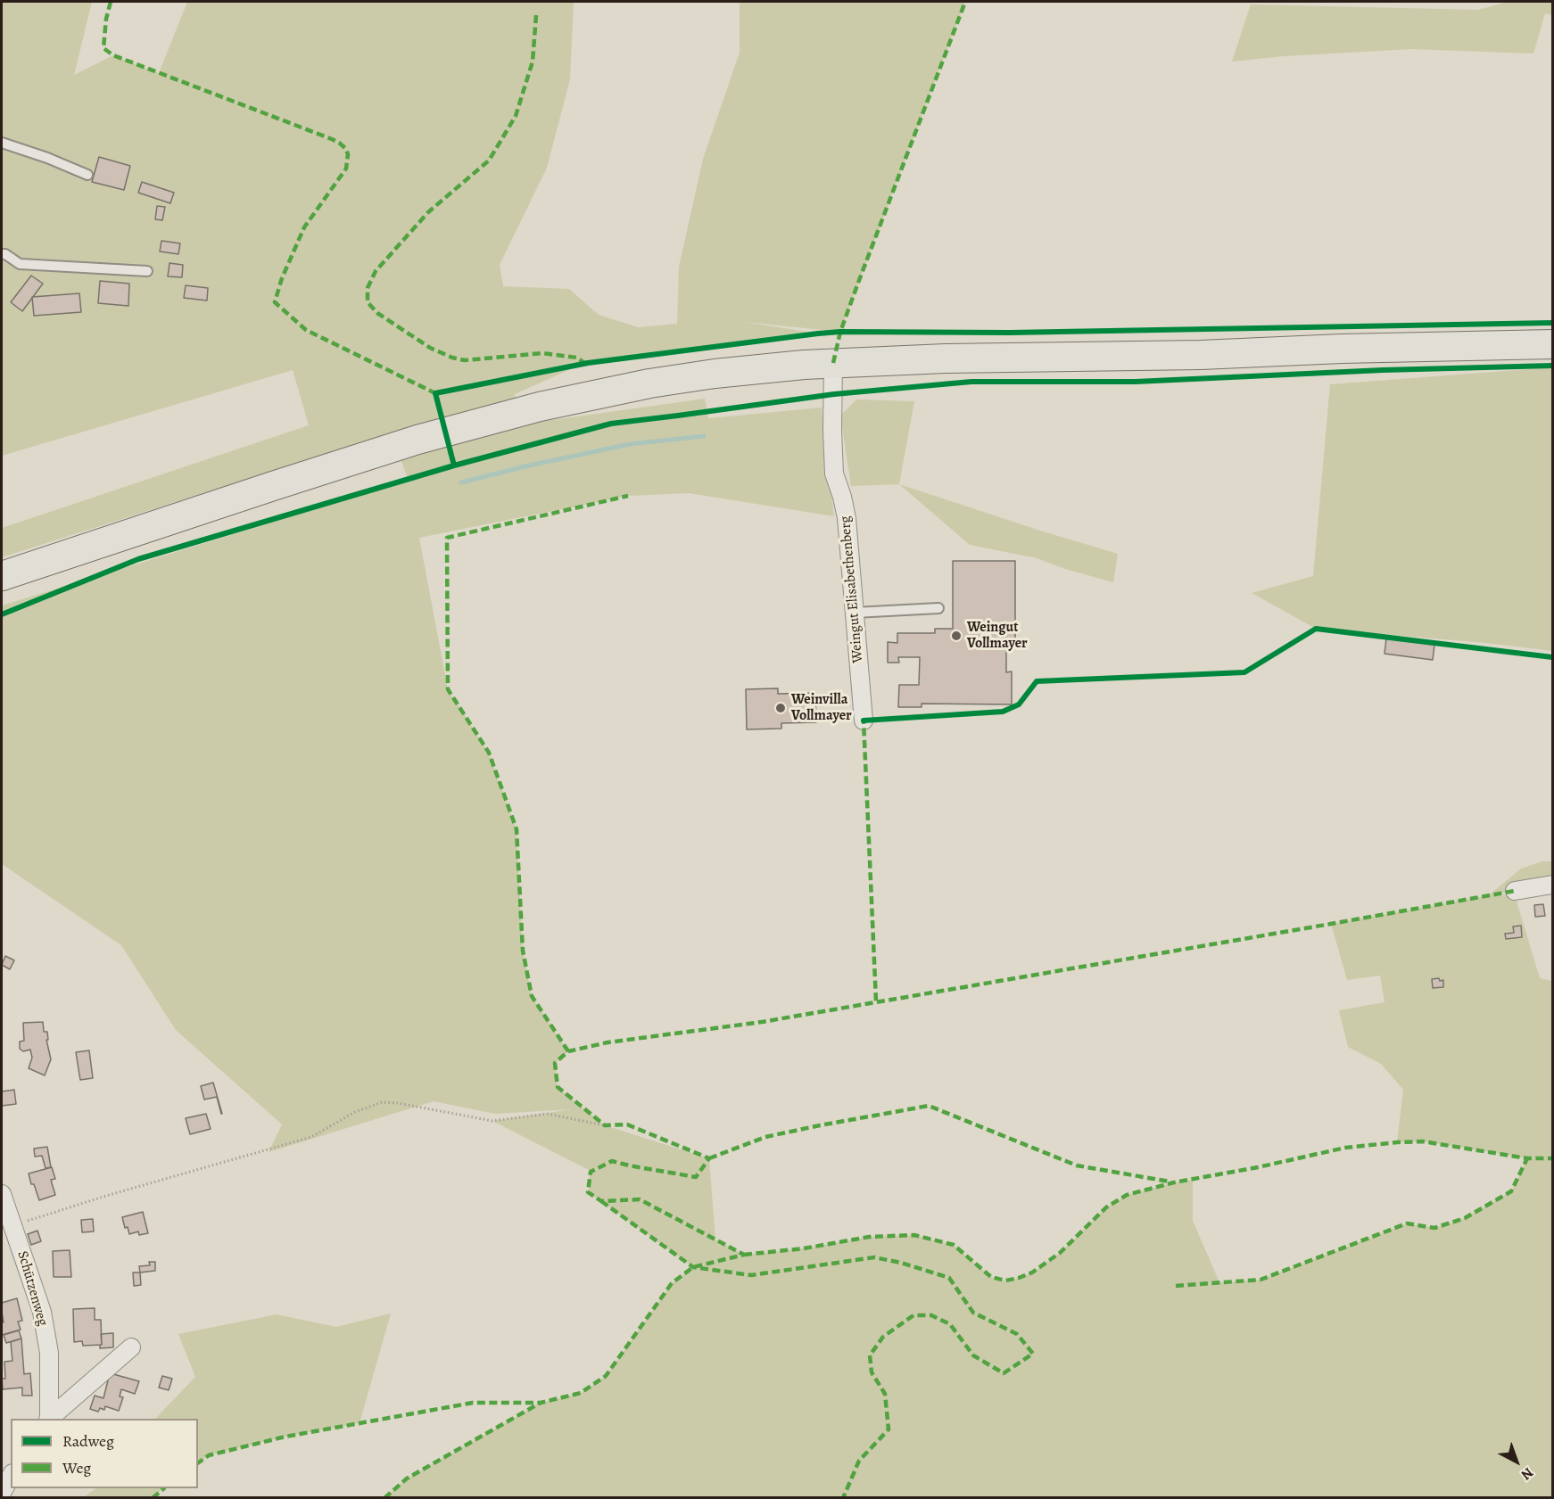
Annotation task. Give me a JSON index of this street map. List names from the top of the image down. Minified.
{"streets":{"street":["Weingut Elisabethenberg","Schützenweg"]},"places":["Weingut Vollmayer","Weinvilla Vollmayer"],"legend":["Radweg","Weg"],"north":"bottom right"}
